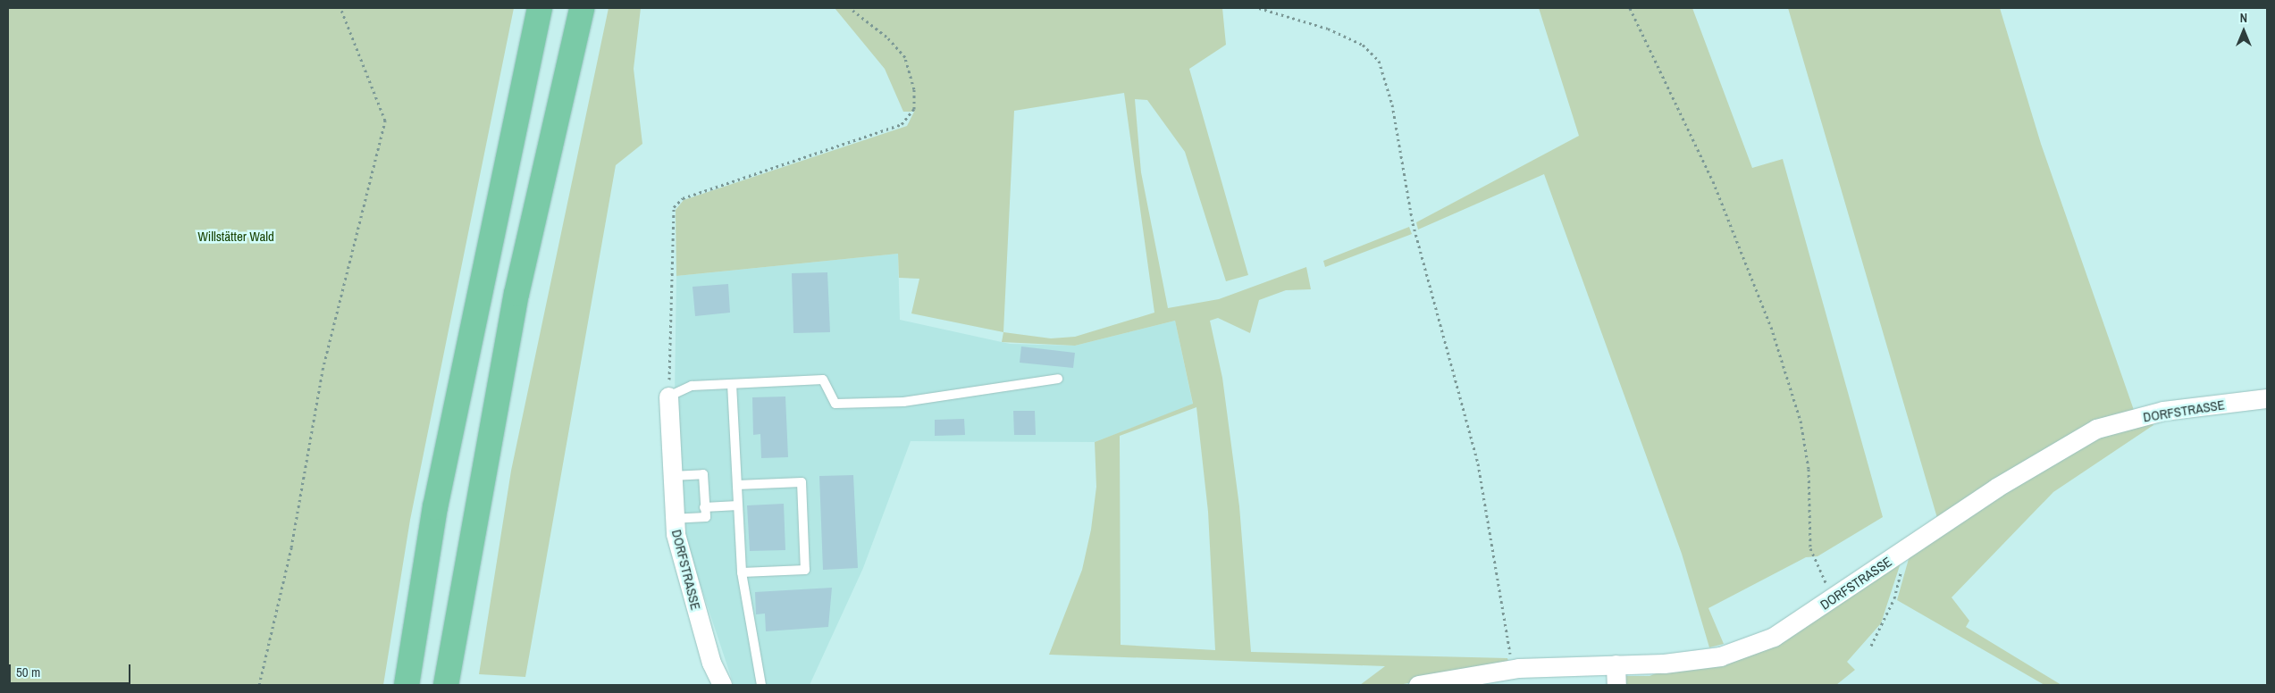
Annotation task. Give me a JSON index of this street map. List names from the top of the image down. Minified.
{"streets":{"street":["DORFSTRASSE"]},"parks":["Willstätter Wald"],"scale_bar":"50 m","north":"top"}
